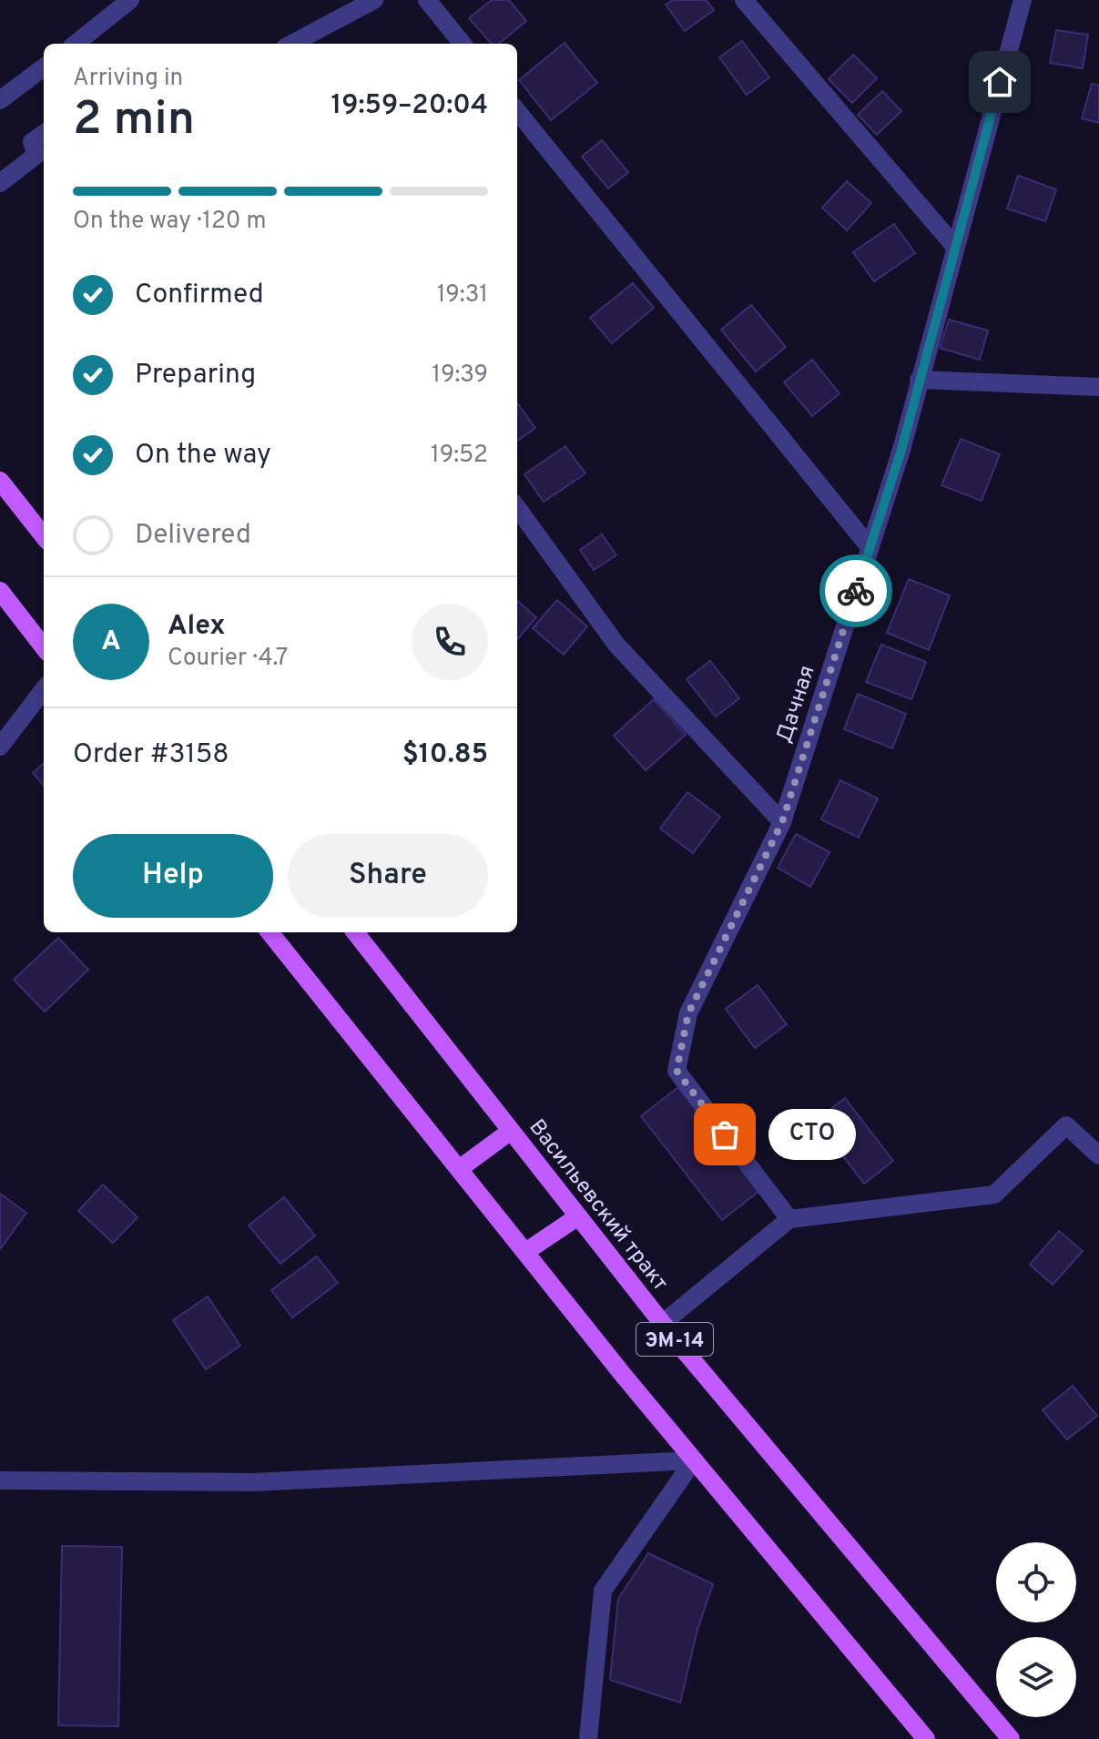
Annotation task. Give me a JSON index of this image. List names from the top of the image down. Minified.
{"streets":{"main road":["Васильевский тракт","ЭМ-14"],"street":["Дачная"]},"places":["СТО"],"page":{"heading":["2 min","Arriving in","19:59–20:04"],"panel":["Alex","Courier · 4.7","Order #3158","$10.85"],"bar":"On the way · 120 m","list":[["Confirmed","19:31"],["Preparing","19:39"],["On the way","19:52"],"Delivered"],"round":"A","buttons":["Help","Share"],"bubble":"СТО"}}
